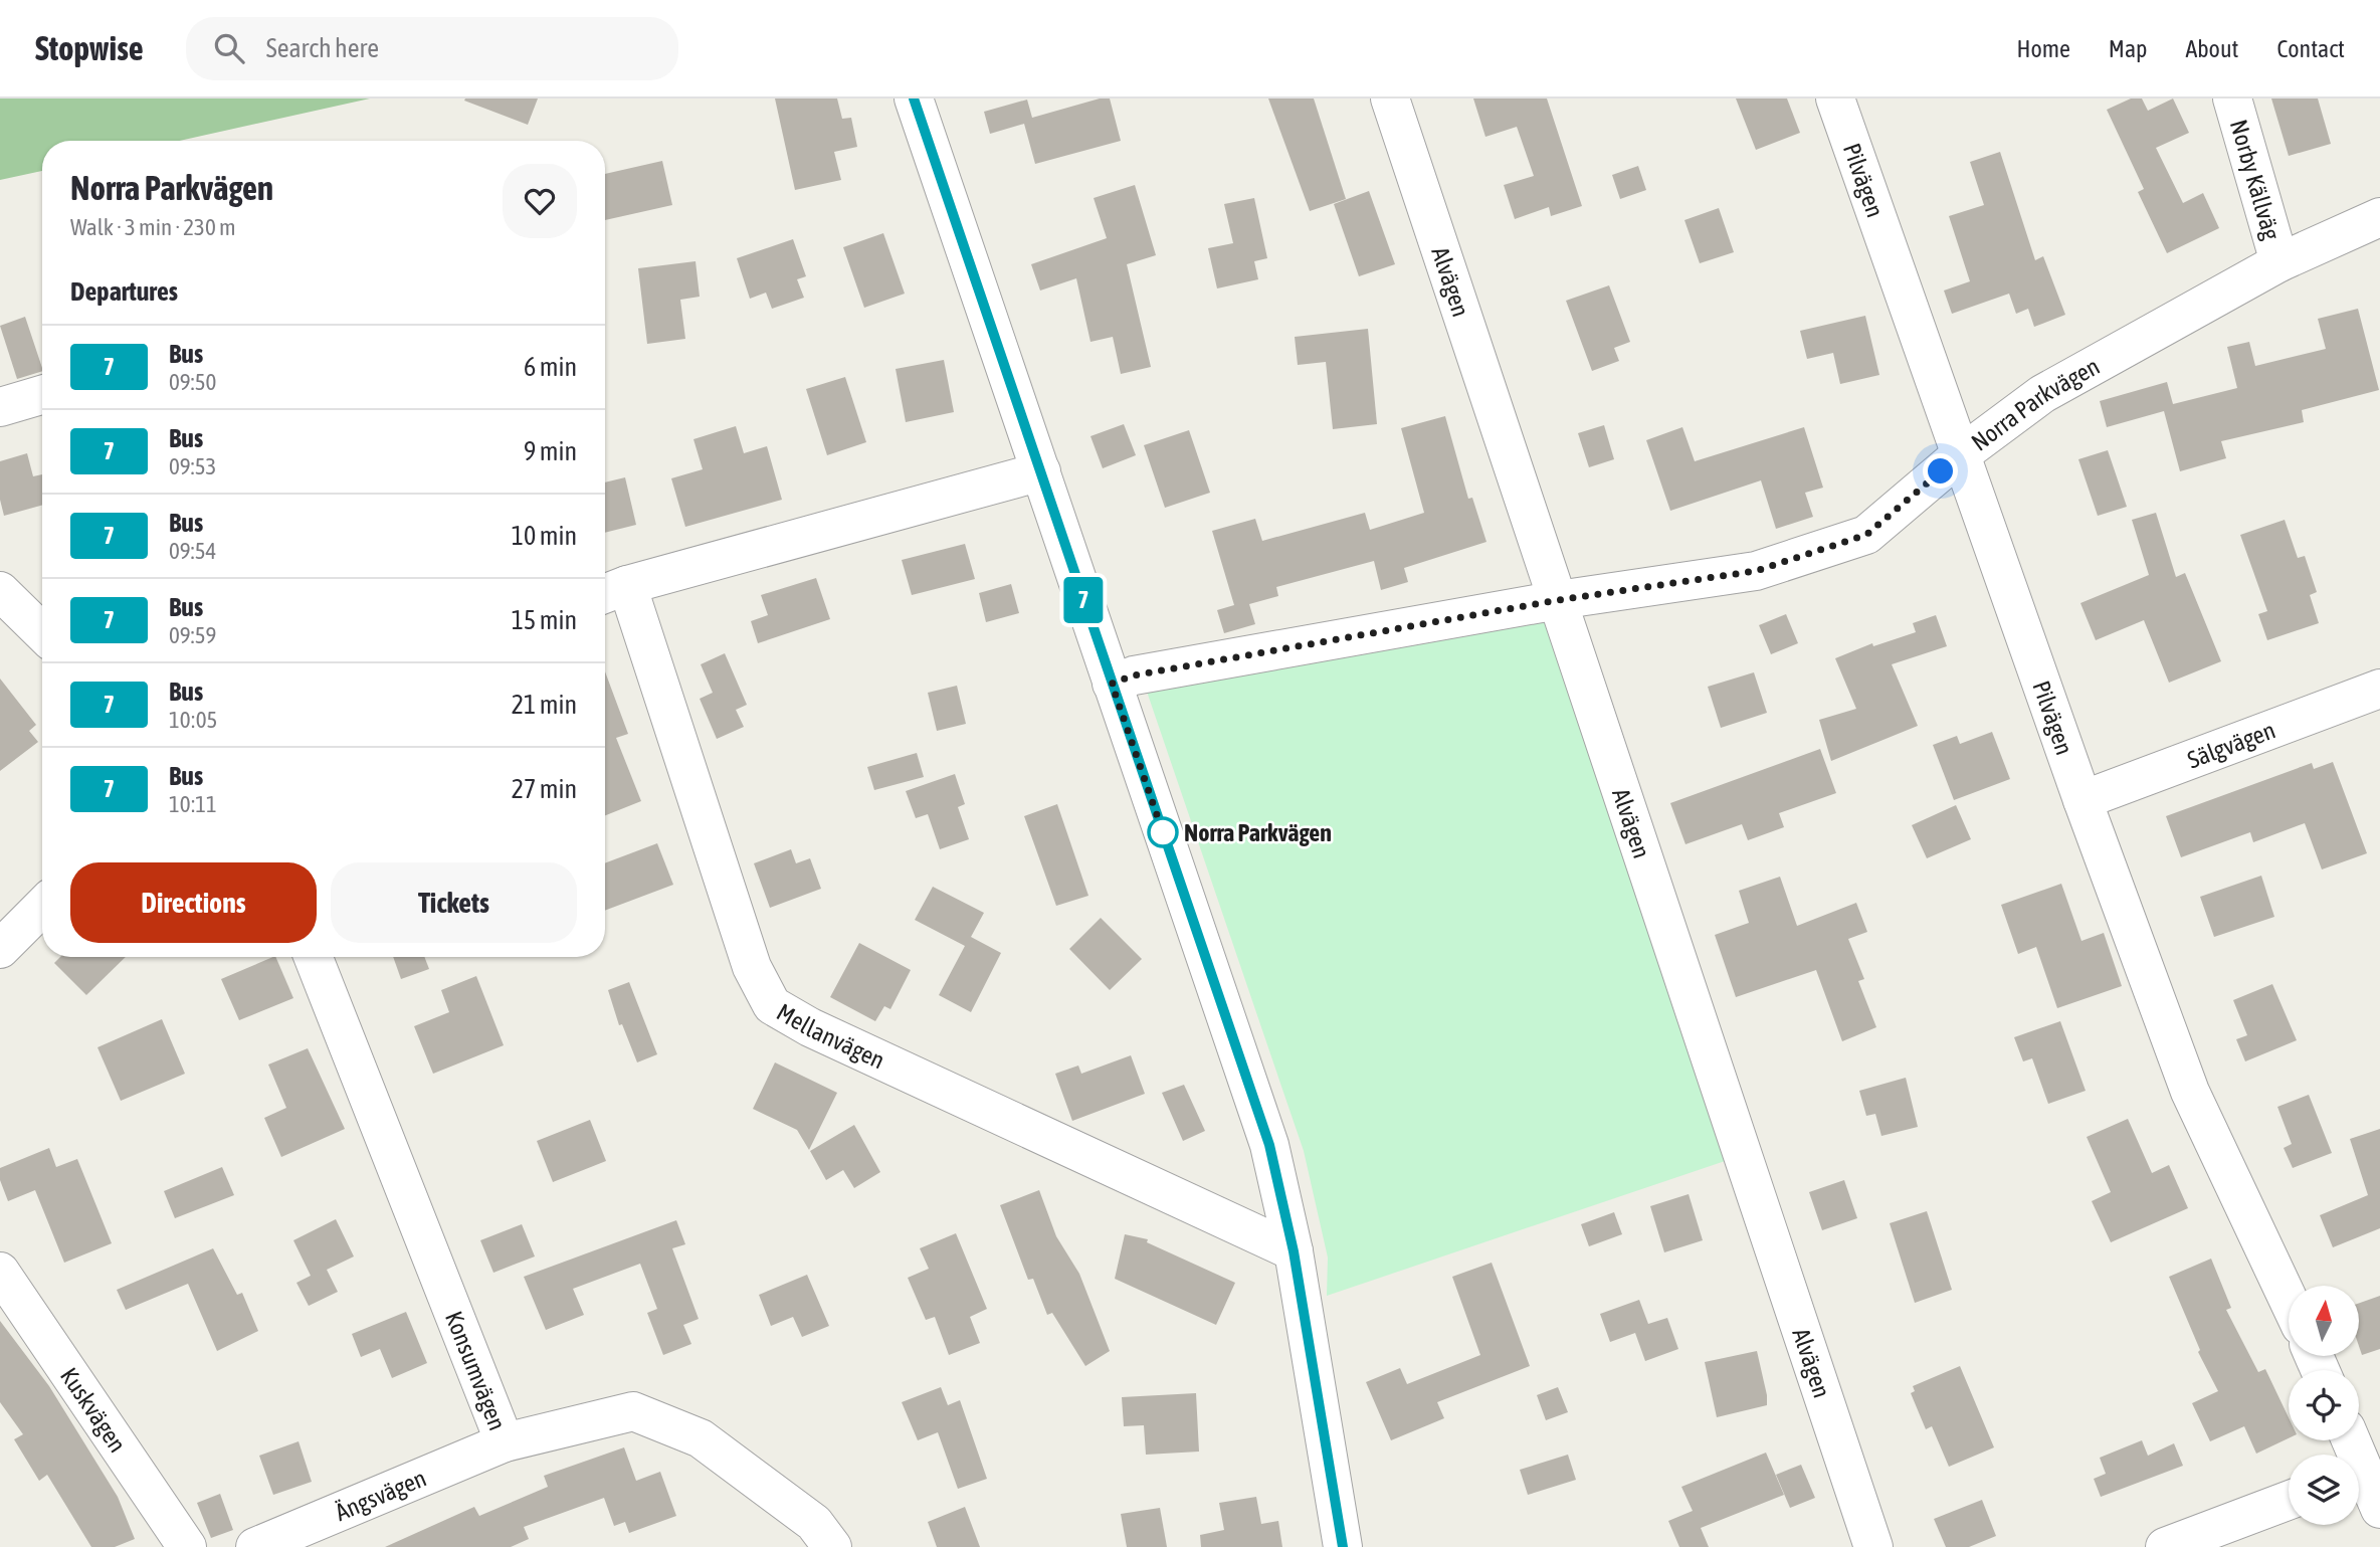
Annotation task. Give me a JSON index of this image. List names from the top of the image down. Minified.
{"streets":{"street":["Pilvägen","Norby Källväg","Alvägen","Norra Parkvägen","Sälgvägen","Mellanvägen","Konsumvägen","Kuskvägen","Ängsvägen"]},"crossings":[["Pilvägen","Norra Parkvägen"],["Pilvägen","Sälgvägen"],["Norby Källväg","Norra Parkvägen"],["Alvägen","Norra Parkvägen"],["Konsumvägen","Ängsvägen"]],"places":["Norra Parkvägen"],"lines":["bus line 7"],"north":"top","page":{"header":"Stopwise","search":"Search here","nav":["Home","Map","About","Contact"],"on_map":"7","heading":[["Norra Parkvägen","Walk · 3 min · 230 m"],"Departures"],"list":[{"mark":"7","name":"Bus","note":"09:50","value":"6 min"},{"mark":"7","name":"Bus","note":"09:53","value":"9 min"},{"mark":"7","name":"Bus","note":"09:54","value":"10 min"},{"mark":"7","name":"Bus","note":"09:59","value":"15 min"},{"mark":"7","name":"Bus","note":"10:05","value":"21 min"},{"mark":"7","name":"Bus","note":"10:11","value":"27 min"}],"buttons":["Directions","Tickets"]}}
